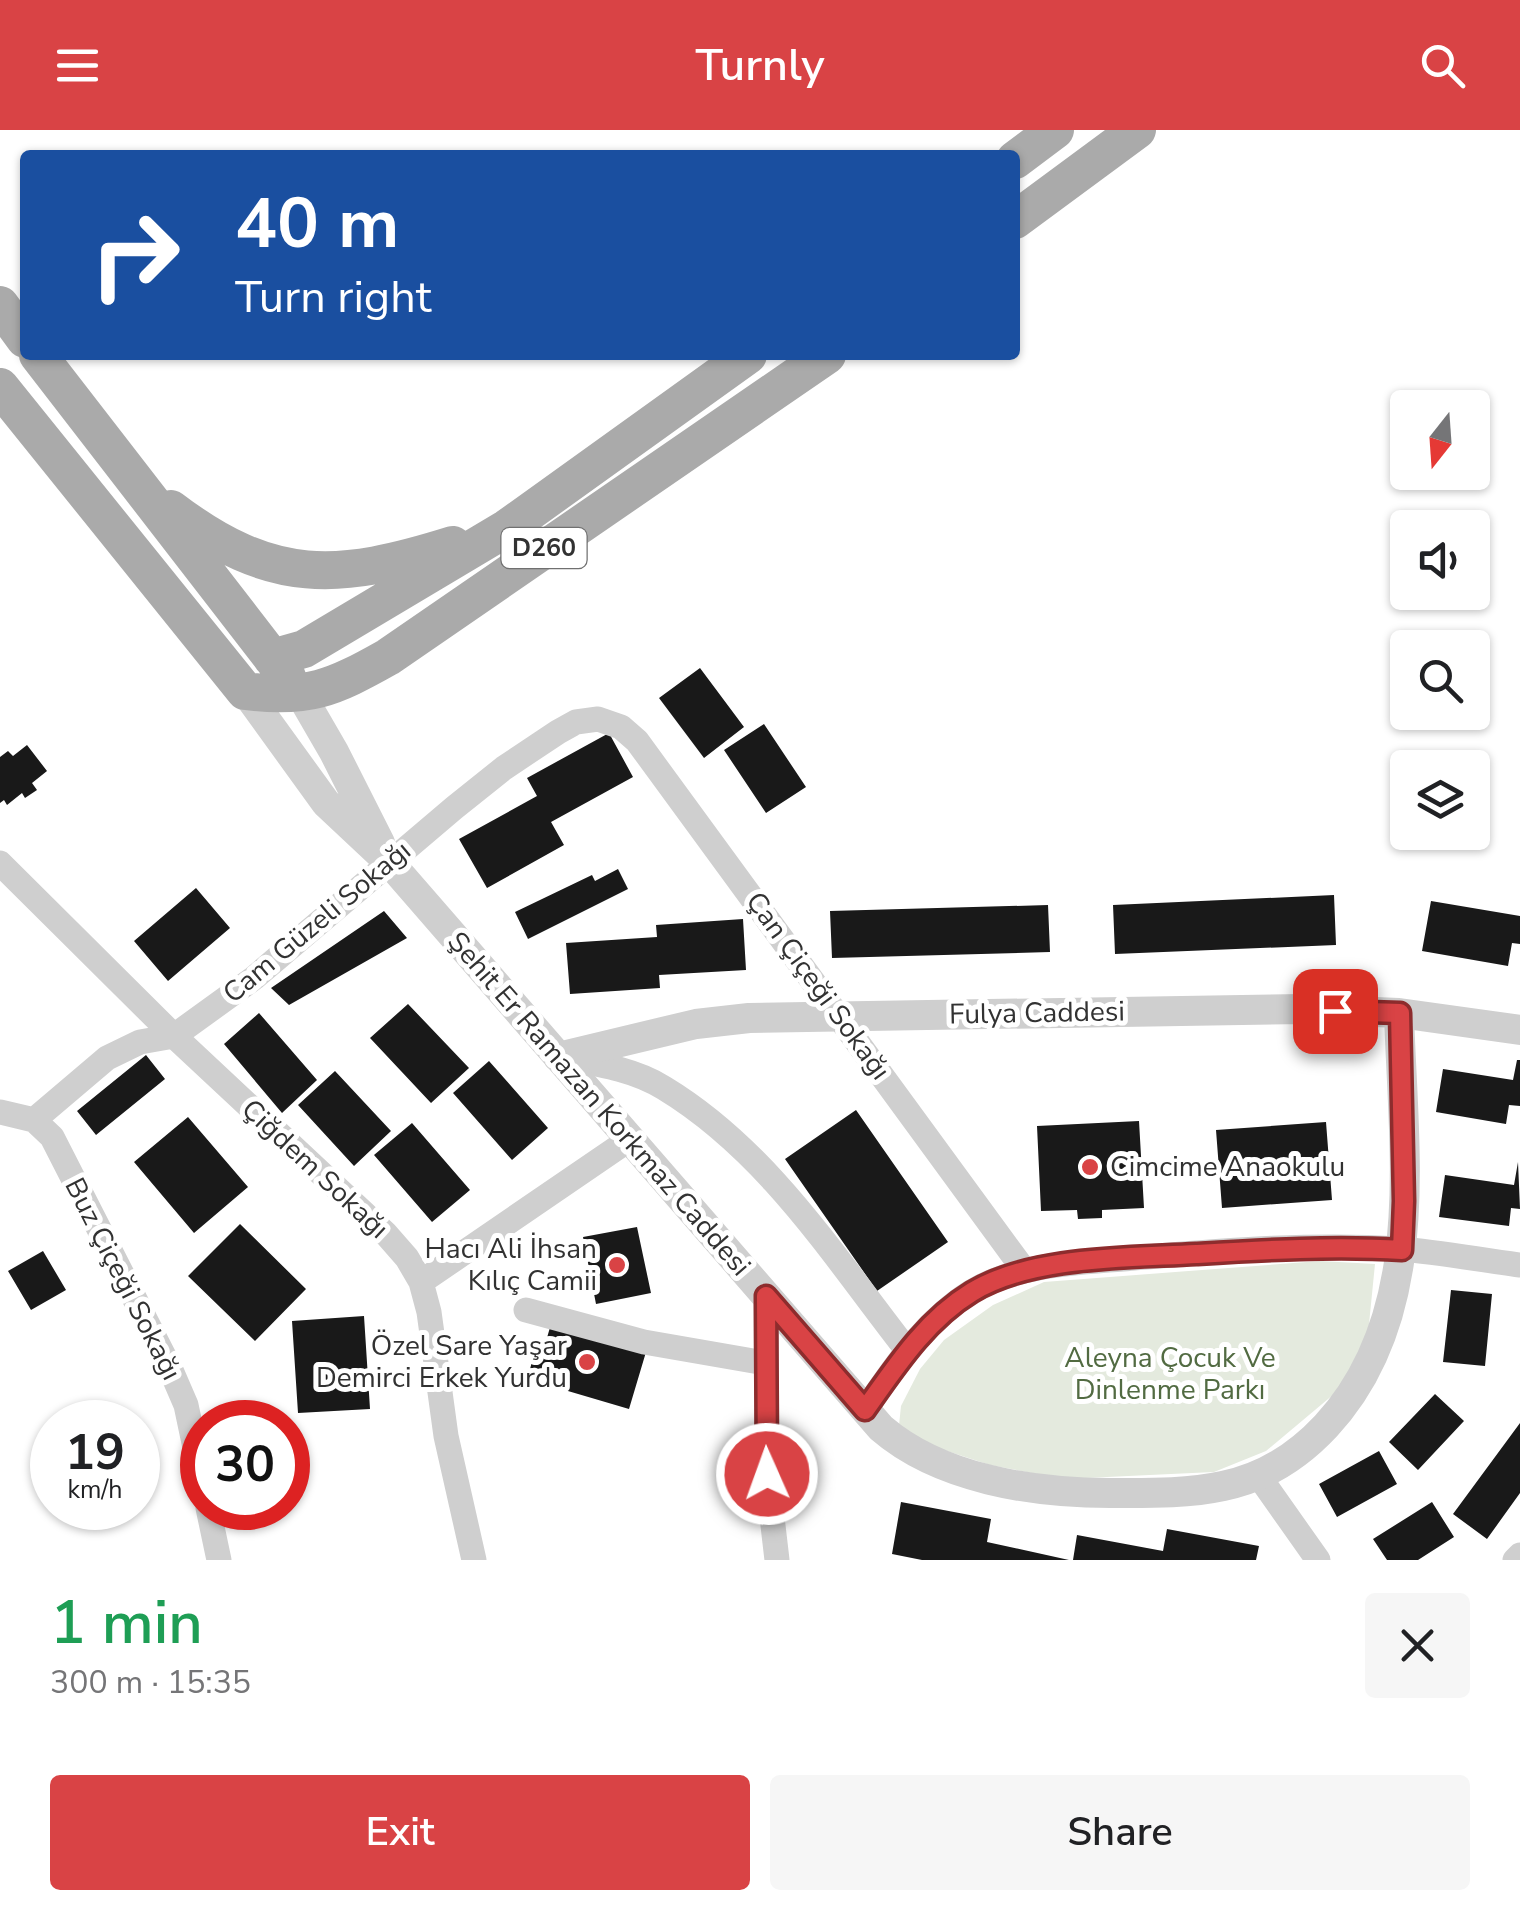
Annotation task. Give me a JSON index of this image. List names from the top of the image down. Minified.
{"streets":{"main road":["D260","Şehit Er Ramazan Korkmaz Caddesi"],"street":["Cam Güzeli Sokağı","Çan Çiçeği Sokağı","Fulya Caddesi","Çiğdem Sokağı","Buz Çiçeği Sokağı"]},"crossings":[["D260","Şehit Er Ramazan Korkmaz Caddesi"],["Cam Güzeli Sokağı","Çan Çiçeği Sokağı"],["Cam Güzeli Sokağı","Şehit Er Ramazan Korkmaz Caddesi"],["Cam Güzeli Sokağı","Çiğdem Sokağı"],["Cam Güzeli Sokağı","Buz Çiçeği Sokağı"],["Çan Çiçeği Sokağı","Fulya Caddesi"],["Fulya Caddesi","Şehit Er Ramazan Korkmaz Caddesi"]],"parks":["Aleyna Çocuk Ve Dinlenme Parkı"],"places":["Cimcime Anaokulu","Hacı Ali İhsan Kılıç Camii","Özel Sare Yaşar Demirci Erkek Yurdu"],"north":"bottom","page":{"header":"Turnly","turn":["40 m","Turn right"],"speed":"19 km/h","limit":"30","heading":["1 min","300 m · 15:35"],"buttons":["Exit","Share"]}}
